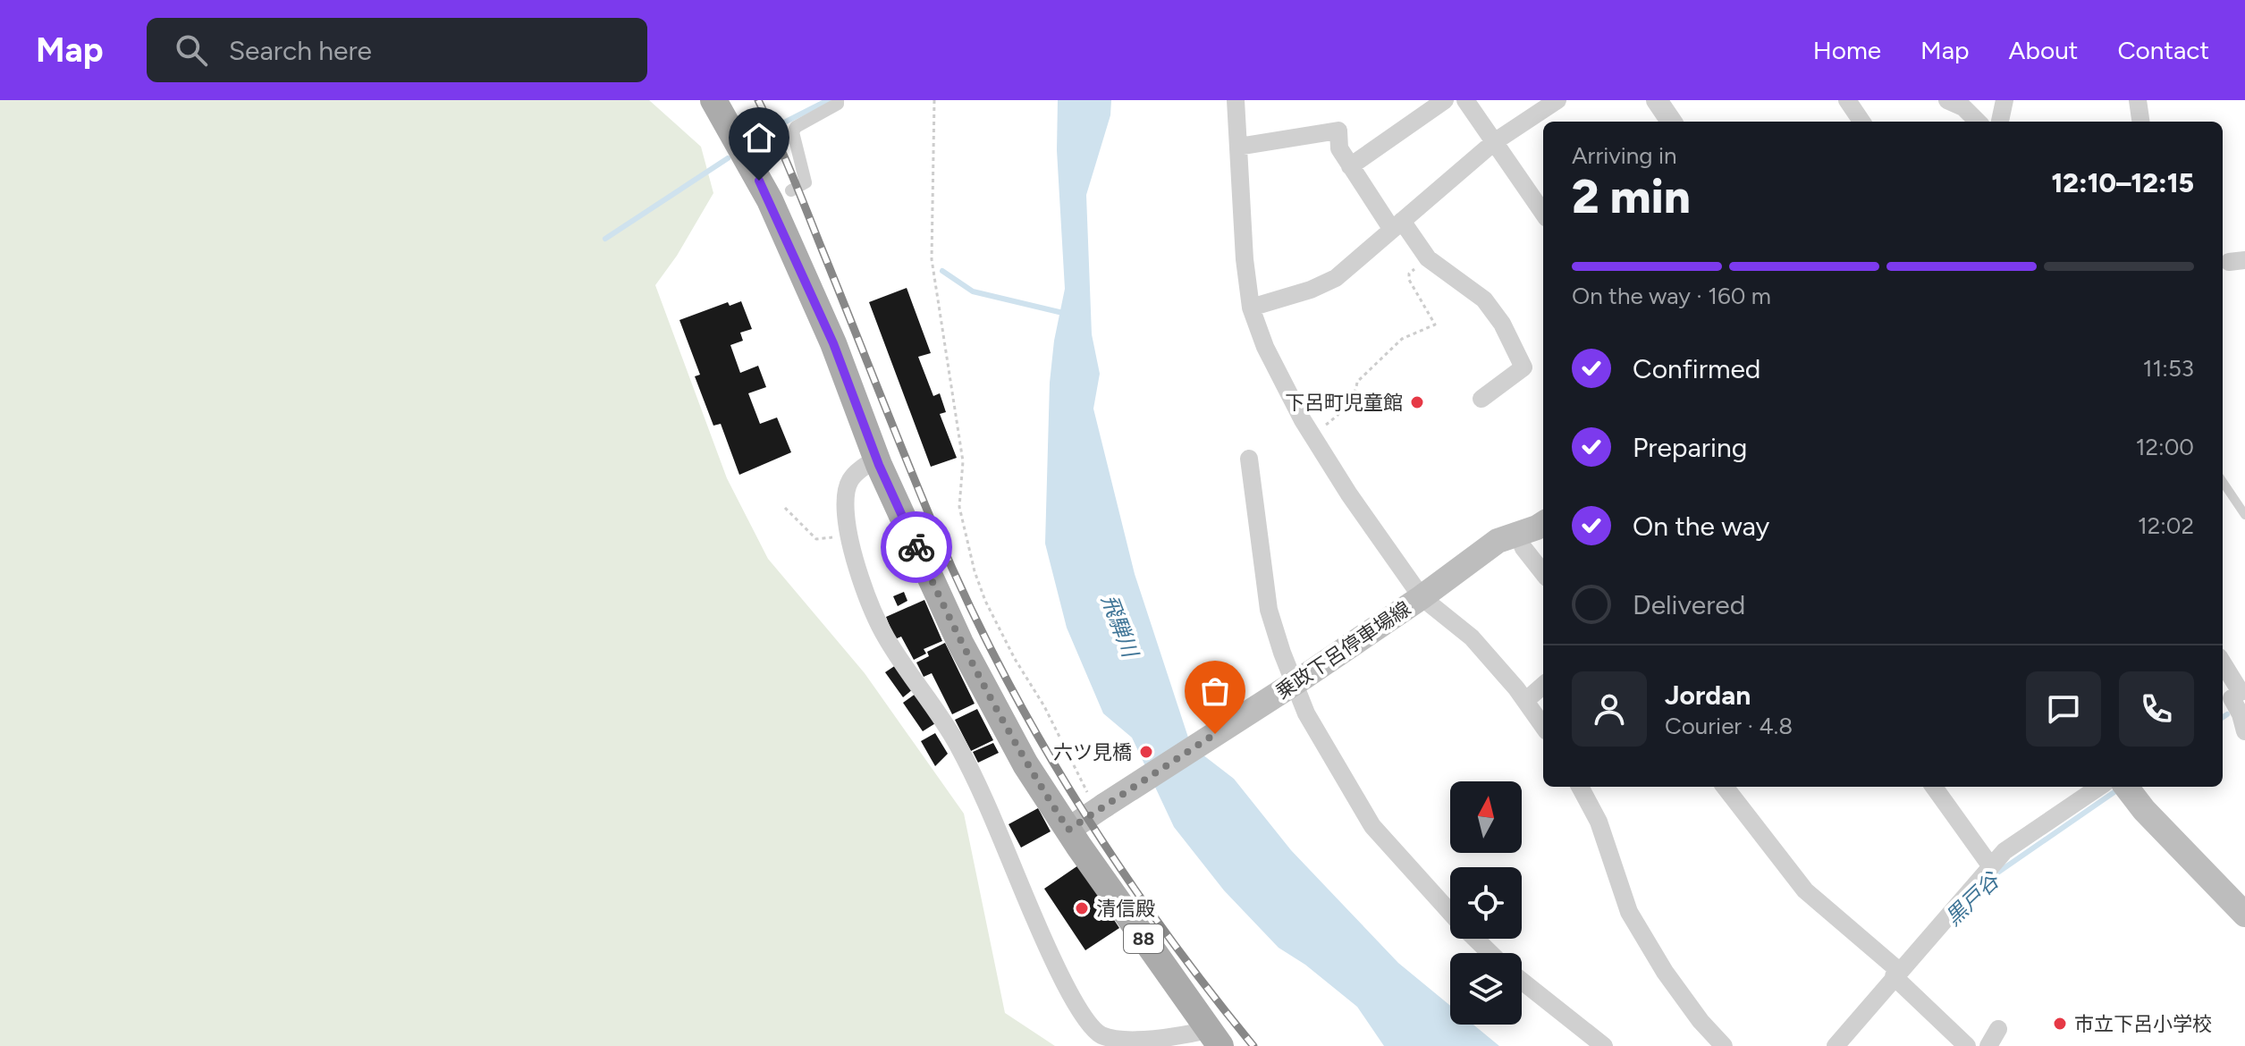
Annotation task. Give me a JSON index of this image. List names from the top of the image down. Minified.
{"streets":{"main road":["乗政下呂停車場線","88"]},"crossings":[["乗政下呂停車場線","88"]],"water":["飛騨川","黒戸谷"],"places":["下呂町児童館","六ツ見橋","清信殿","市立下呂小学校"],"north":"top","page":{"header":"Map","search":"Search here","nav":["Home","Map","About","Contact"],"heading":["2 min","Arriving in","12:10–12:15"],"panel":["Jordan","Courier · 4.8"],"bar":"On the way · 160 m","list":[["Confirmed","11:53"],["Preparing","12:00"],["On the way","12:02"],"Delivered"]}}
